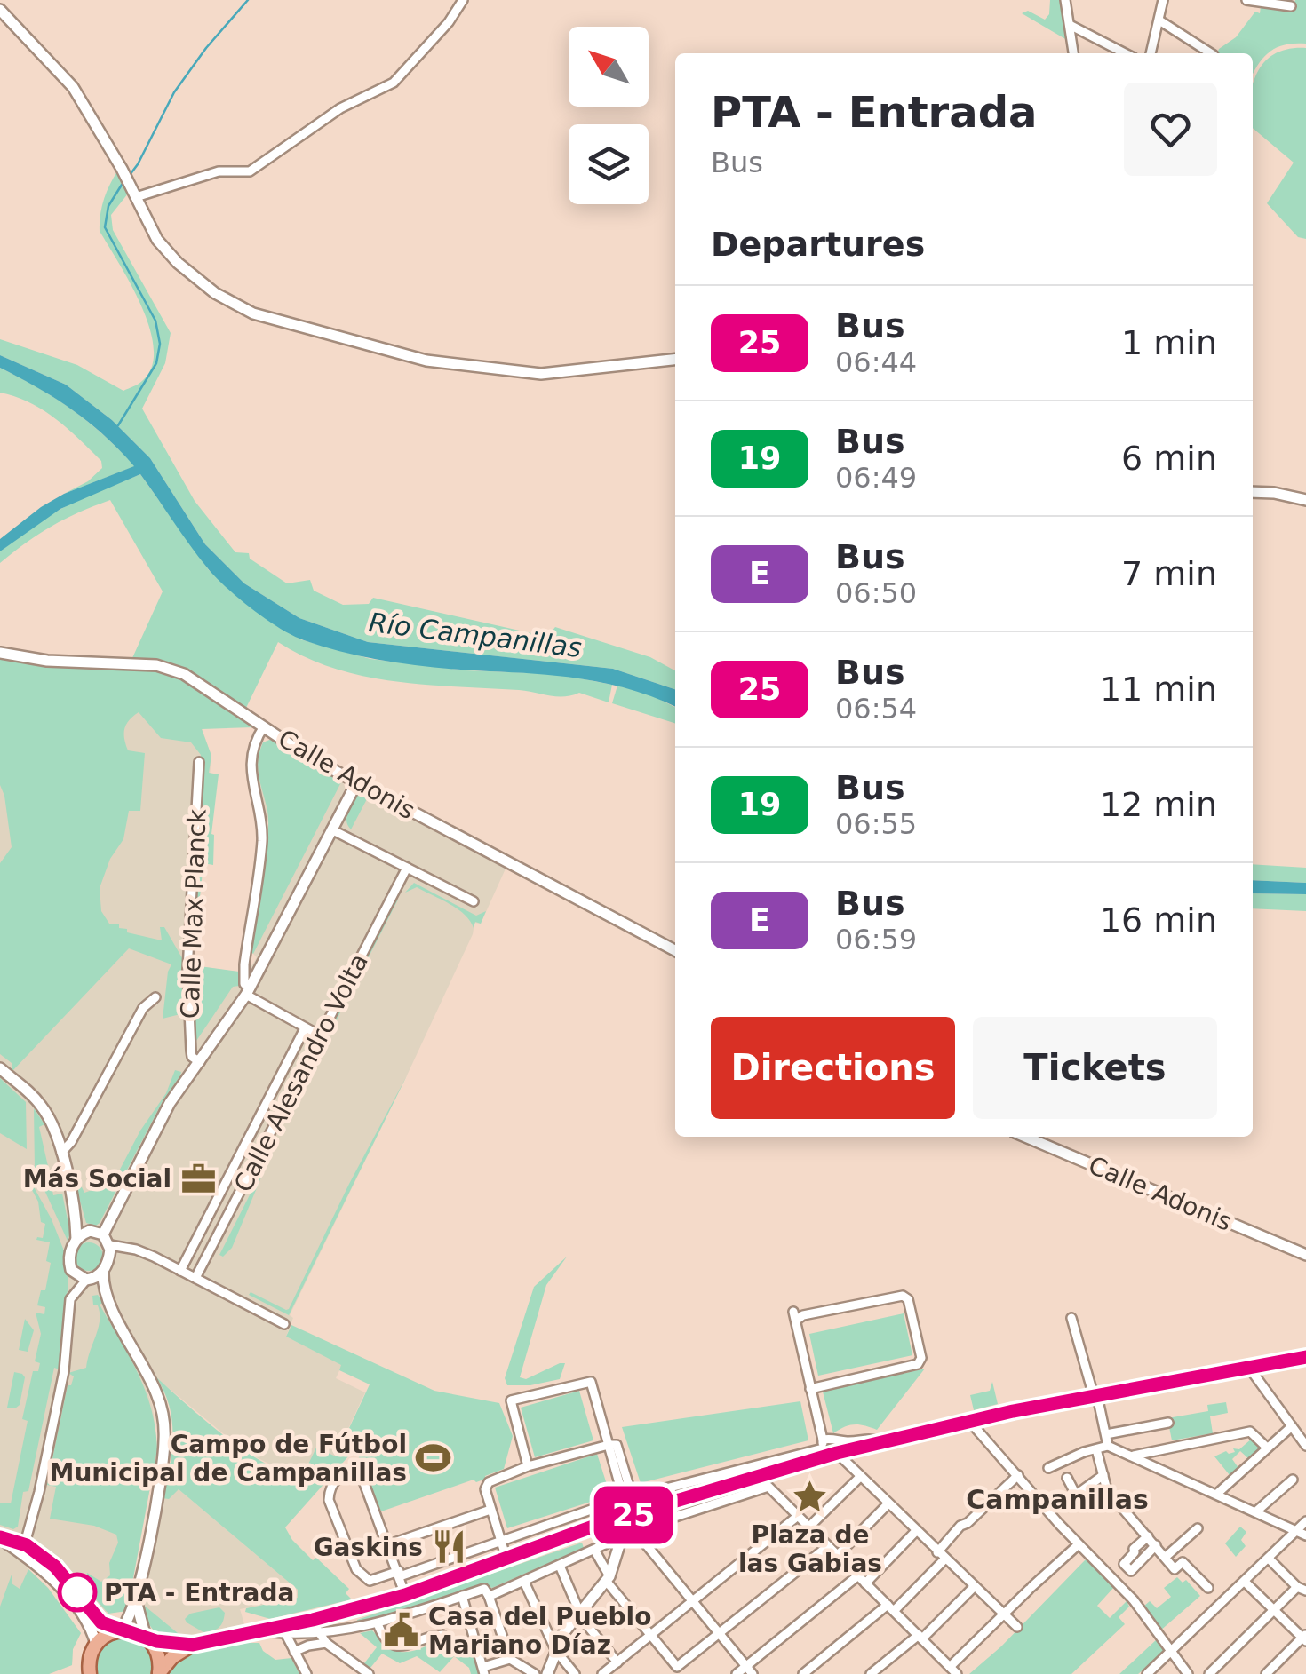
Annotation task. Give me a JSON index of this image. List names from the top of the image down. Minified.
{"streets":{"street":["Calle Adonis","Calle Max Planck","Calle Alesandro Volta"]},"districts":["Campanillas"],"water":["Río Campanillas"],"places":{"office":["Más Social"],"sports":["Campo de Fútbol Municipal de Campanillas"],"place":["Plaza de las Gabias"],"restaurant":["Gaskins"],"other":["PTA - Entrada"],"public building":["Casa del Pueblo Mariano Díaz"]},"lines":["bus line 25"],"north":"top left","page":{"on_map":"25","heading":[["PTA - Entrada","Bus"],"Departures"],"list":[{"mark":"25","name":"Bus","note":"06:44","value":"1 min"},{"mark":"19","name":"Bus","note":"06:49","value":"6 min"},{"mark":"E","name":"Bus","note":"06:50","value":"7 min"},{"mark":"25","name":"Bus","note":"06:54","value":"11 min"},{"mark":"19","name":"Bus","note":"06:55","value":"12 min"},{"mark":"E","name":"Bus","note":"06:59","value":"16 min"}],"buttons":["Directions","Tickets"]}}
